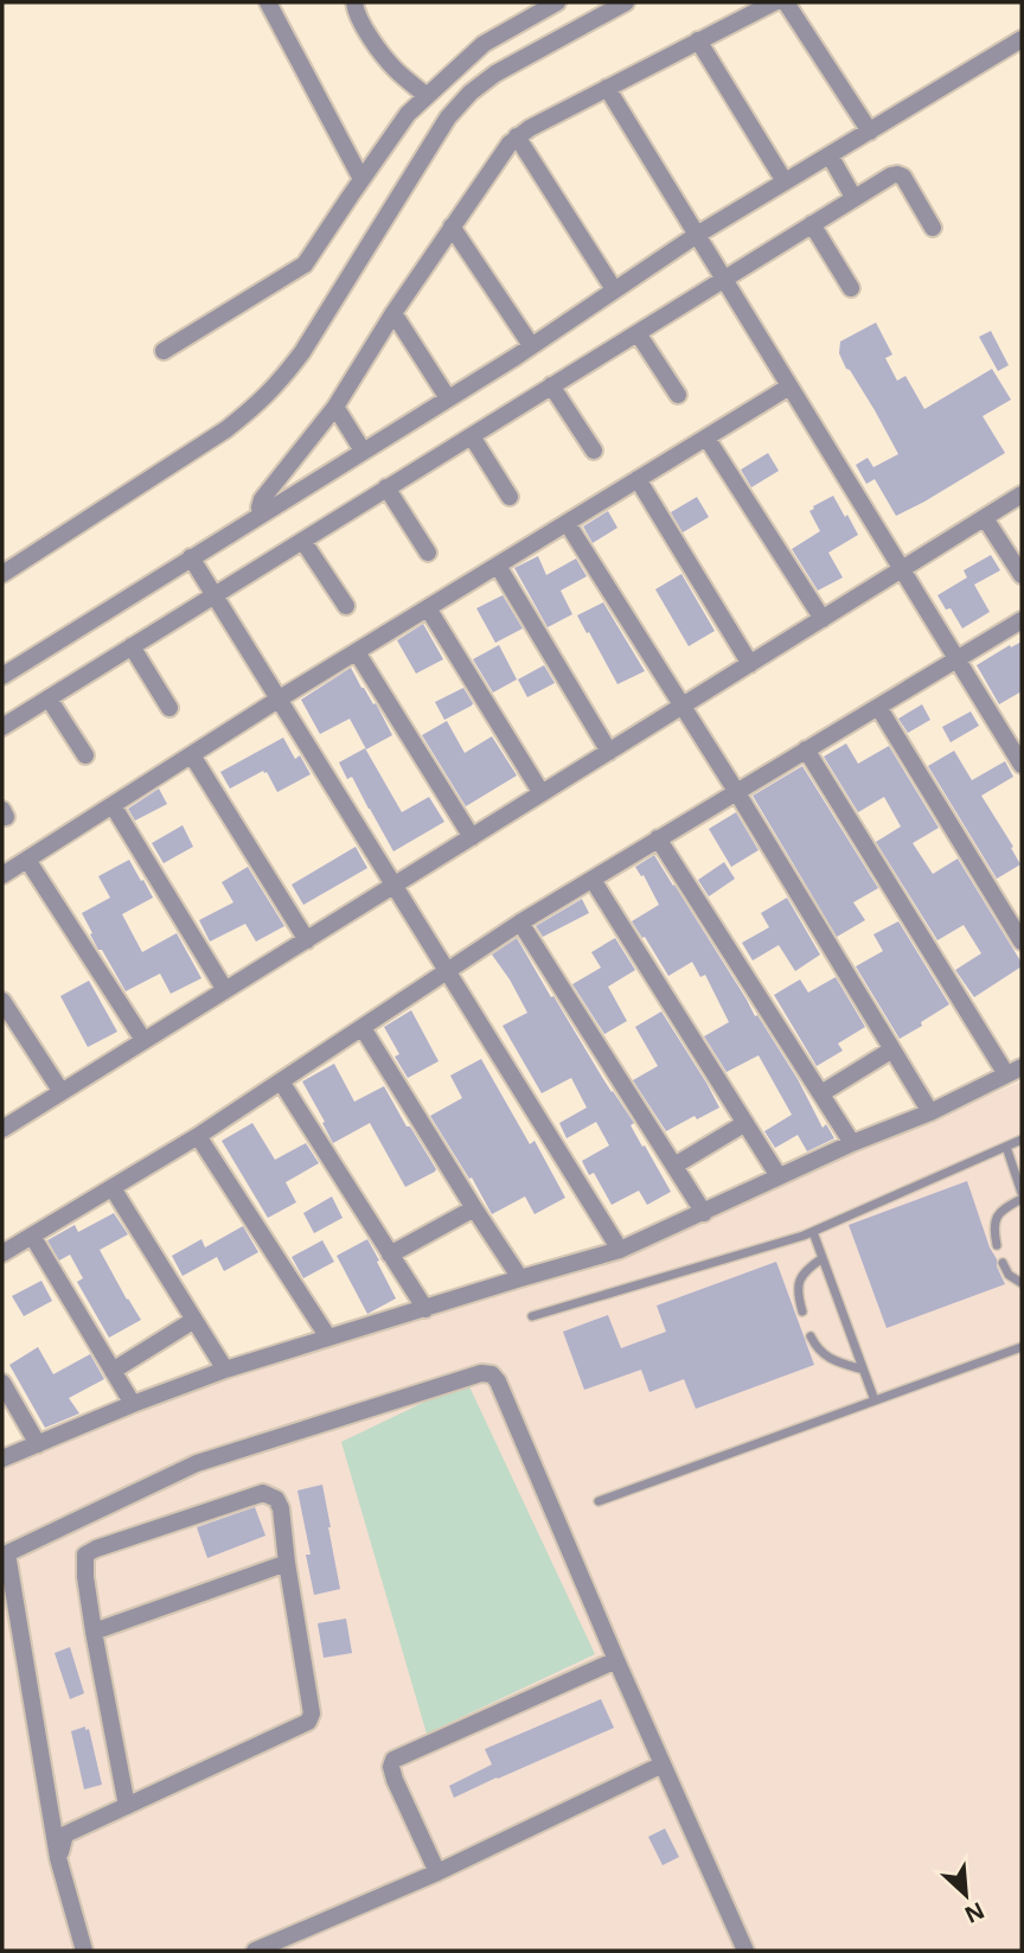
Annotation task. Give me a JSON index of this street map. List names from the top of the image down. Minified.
{"north":"bottom right"}
